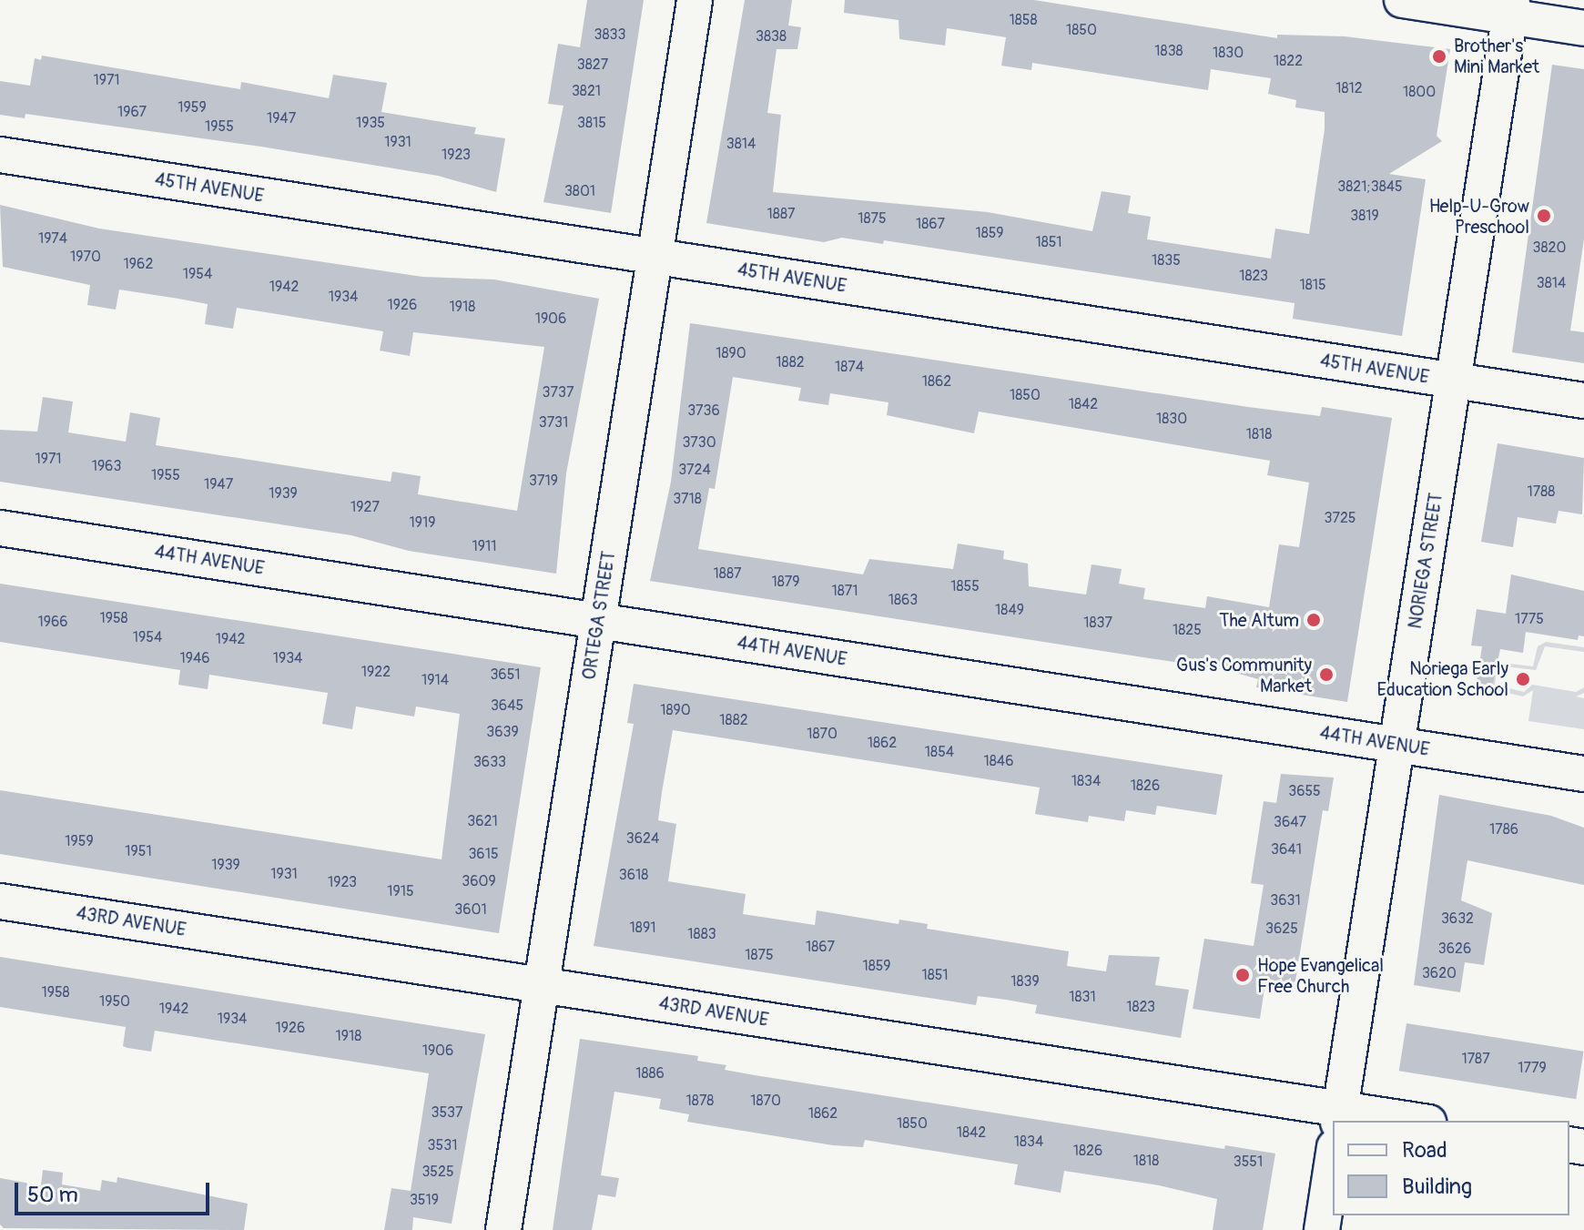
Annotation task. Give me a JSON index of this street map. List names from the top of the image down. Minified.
{"streets":{"street":["45TH AVENUE","44TH AVENUE","NORIEGA STREET","ORTEGA STREET","43RD AVENUE"]},"crossings":[["45TH AVENUE","NORIEGA STREET"],["45TH AVENUE","ORTEGA STREET"],["44TH AVENUE","NORIEGA STREET"],["44TH AVENUE","ORTEGA STREET"],["NORIEGA STREET","43RD AVENUE"],["ORTEGA STREET","43RD AVENUE"]],"places":["Brother's Mini Market","Help-U-Grow Preschool","The Altum","Gus's Community Market","Noriega Early Education School","Hope Evangelical Free Church"],"house_numbers":["1858","1850","3833","3838","1838","1830","1822","3827","1971","1812","3821","1800","1959","1967","1947","1935","3815","1955","1931","3814","1923","3821;3845","3801","1887","3819","1875","1867","1859","1974","1851","3820","1970","1835","1962","1954","1823","3814","1815","1942","1934","1926","1918","1906","1890","1882","1874","1862","3737","1850","1842","3736","1830","3731","1818","3730","1971","1963","3724","1955","3719","1947","1788","1939","3718","1927","3725","1919","1911","1887","1879","1855","1871","1863","1849","1958","1775","1966","1837","1825","1954","1942","1946","1934","1922","3651","1914","3645","1890","1882","3639","1870","1862","1854","1846","3633","1834","1826","3655","3621","3647","1786","3624","1959","3641","1951","3615","1939","1931","3618","3609","1923","1915","3631","3601","3632","1891","3625","1883","1867","3626","1875","1859","3620","1851","1839","1958","1831","1950","1823","1942","1934","1926","1918","1906","1787","1779","1886","1878","1870","3537","1862","1850","1842","1834","3531","1826","1818","3551","3525","3519"],"legend":["Road","Building"],"scale_bar":"50 m"}
